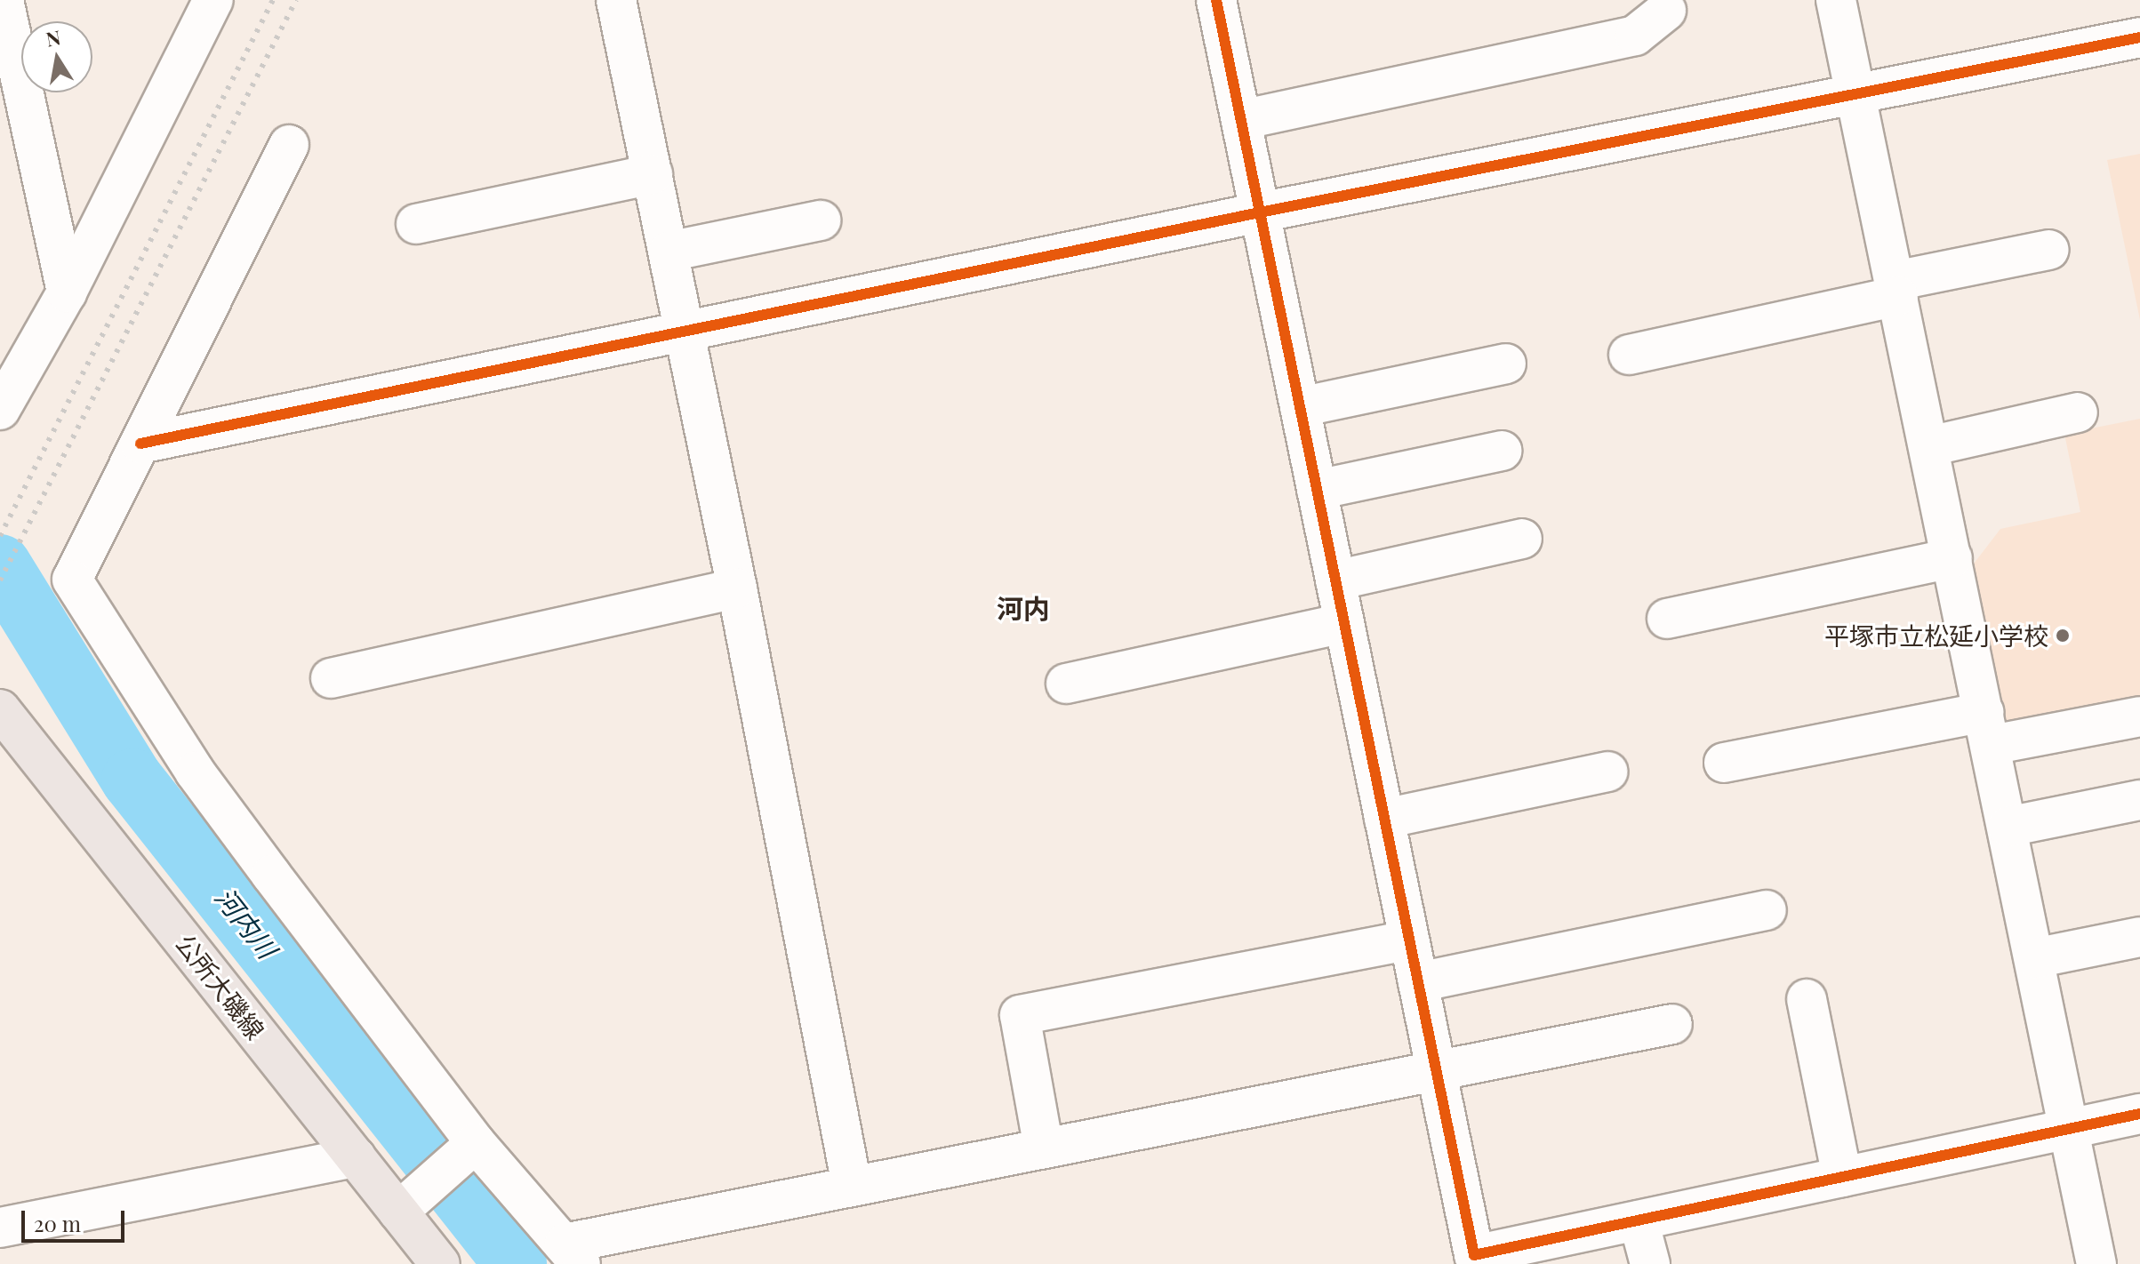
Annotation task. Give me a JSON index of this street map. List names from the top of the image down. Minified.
{"streets":{"main road":["公所大磯線"]},"districts":["河内"],"water":["河内川"],"places":["平塚市立松延小学校"],"scale_bar":"20 m","north":"top"}
